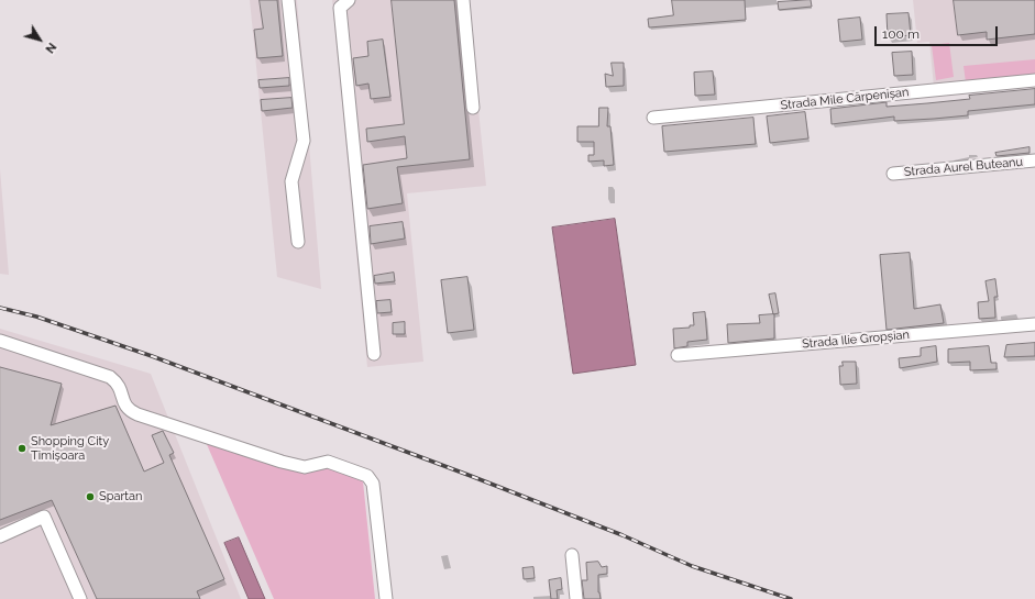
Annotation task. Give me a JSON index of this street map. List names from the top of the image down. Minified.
{"streets":{"street":["Strada Mile Cărpenișan","Strada Aurel Buteanu","Strada Ilie Gropșian"]},"places":["Shopping City Timișoara","Spartan"],"scale_bar":"100 m","north":"bottom right"}
